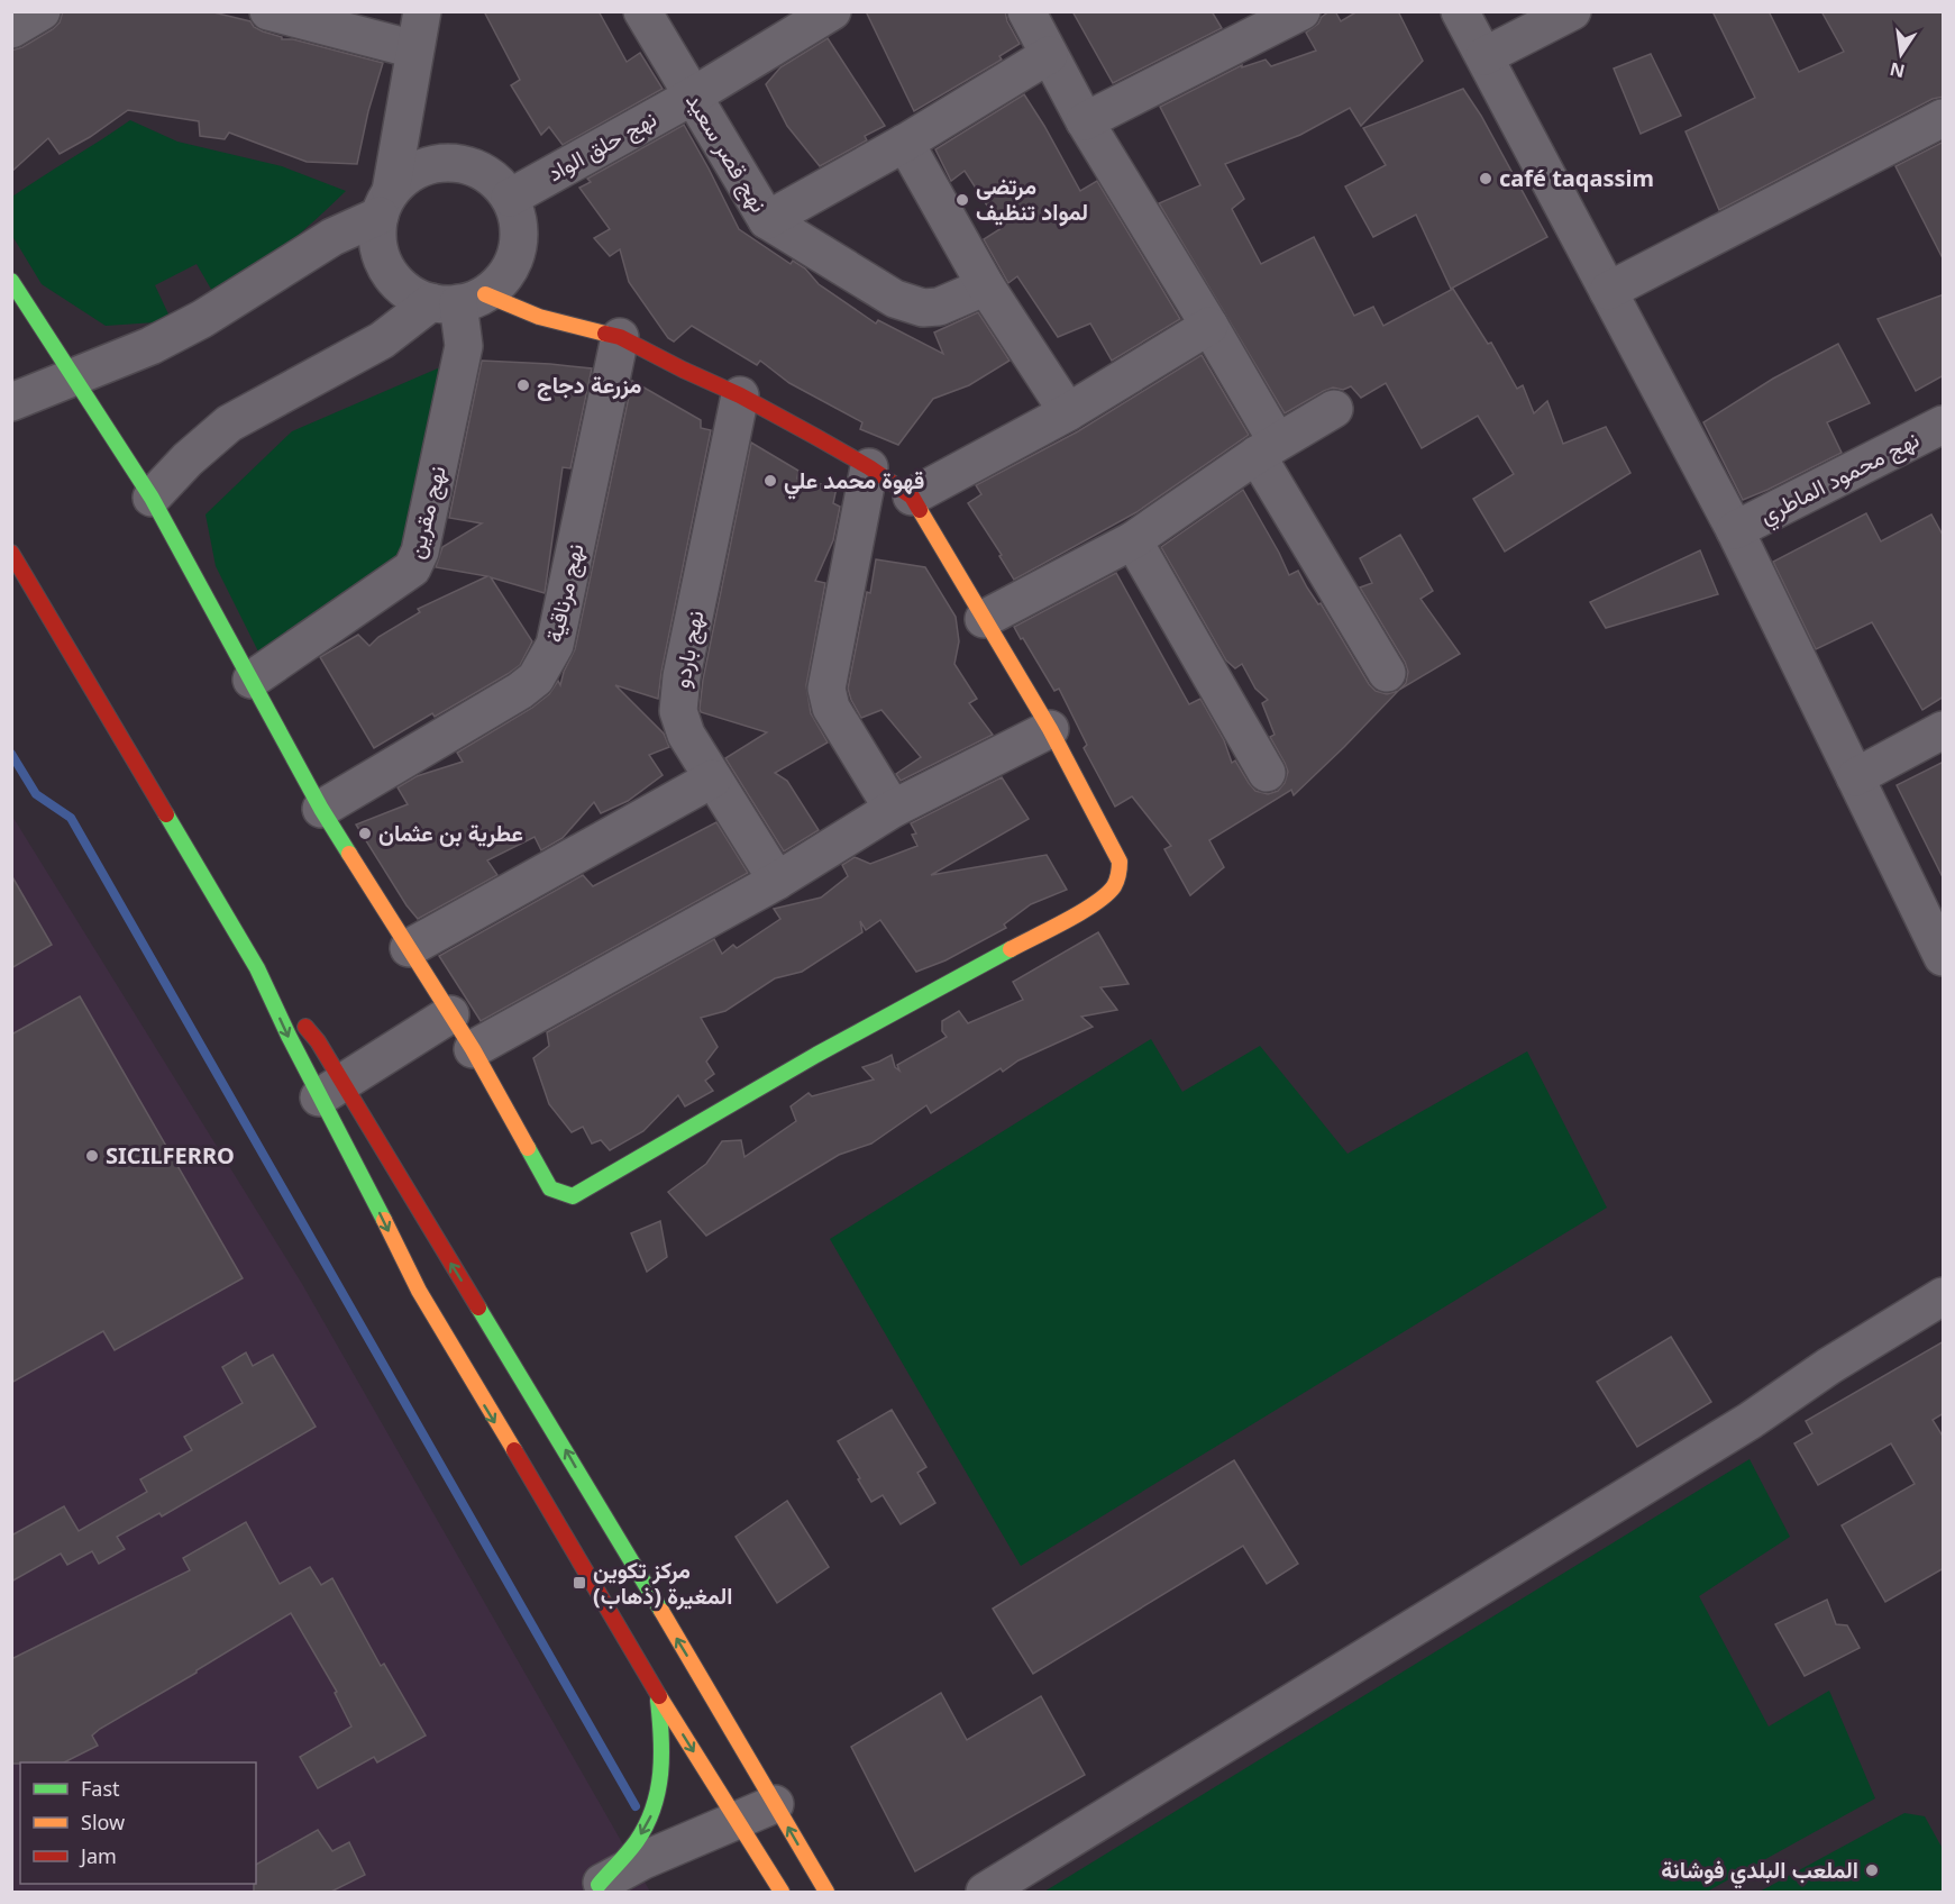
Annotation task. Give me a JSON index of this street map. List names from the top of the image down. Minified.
{"streets":{"street":["نهج حلق الواد","نهج قصر سعيد","نهج محمود الماطري","نهج مقرين","نهج مرناقية","نهج باردو"]},"crossings":[["نهج حلق الواد","نهج قصر سعيد"],["نهج حلق الواد","نهج مقرين"]],"places":{"other":["café taqassim","مرتضى لمواد تنظيف","مزرعة دجاج","قهوة محمد علي","عطرية بن عثمان","SICILFERRO","الملعب البلدي فوشانة"],"transit":["مركز تكوين المغيرة (ذهاب)"]},"legend":["Fast","Slow","Jam"],"north":"bottom"}
